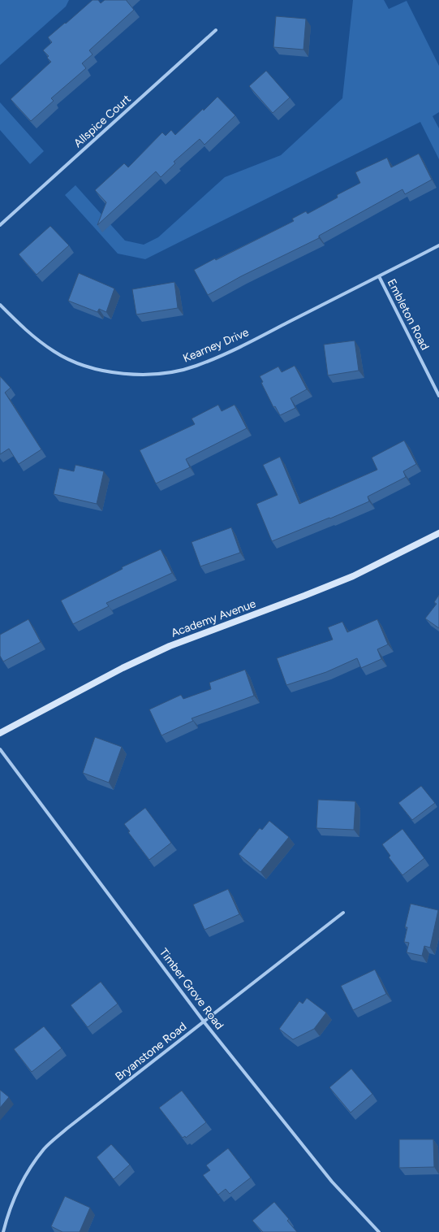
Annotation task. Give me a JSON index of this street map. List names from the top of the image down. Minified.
{"streets":{"street":["Allspice Court","Embleton Road","Kearney Drive","Academy Avenue","Timber Grove Road","Bryanstone Road"]},"crossings":[["Embleton Road","Kearney Drive"],["Timber Grove Road","Bryanstone Road"]]}
